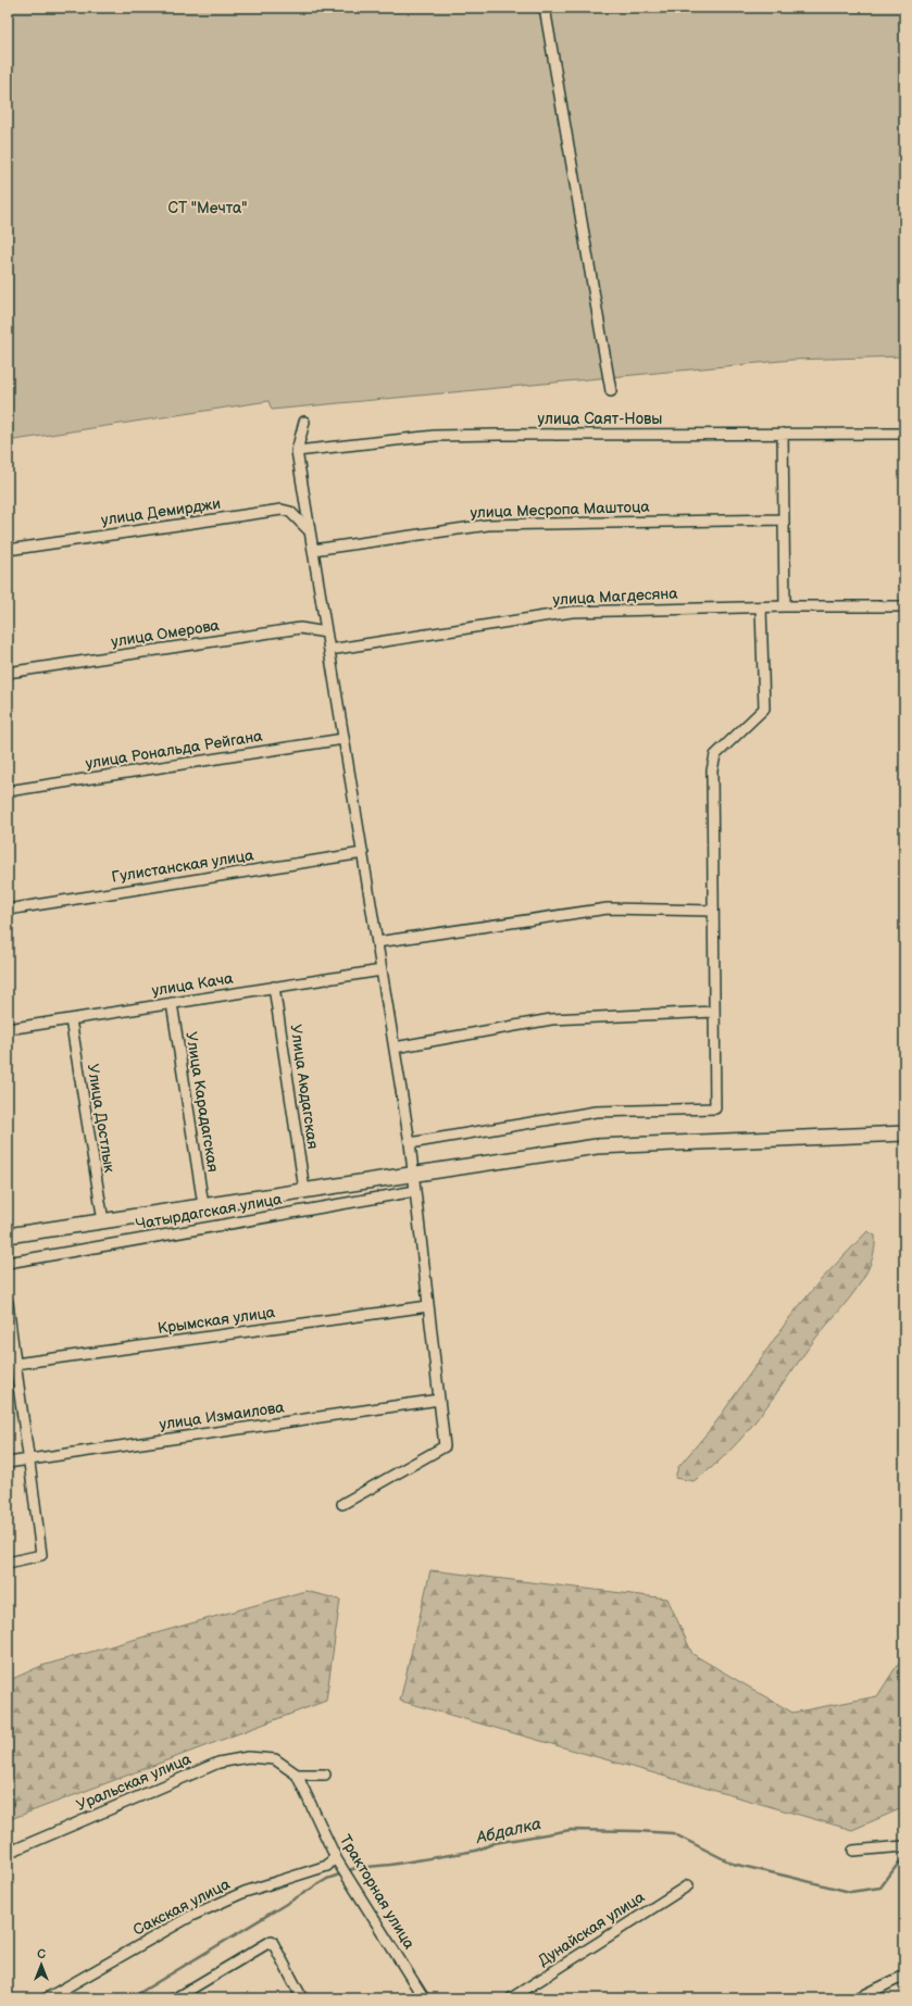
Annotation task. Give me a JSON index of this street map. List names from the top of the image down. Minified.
{"streets":{"street":["улица Саят-Новы","улица Месропа Маштоца","улица Демирджи","улица Магдесяна","улица Омерова","улица Рональда Рейгана","Гулистанская улица","улица Кача","Улица Аюдагская","Улица Карадагская","Улица Достлык","Чатырдагская улица","Крымская улица","улица Измаилова","Уральская улица","Тракторная улица","Сакская улица","Дунайская улица"]},"crossings":[["улица Кача","Улица Аюдагская"],["улица Кача","Улица Карадагская"],["улица Кача","Улица Достлык"],["Уральская улица","Тракторная улица"],["Тракторная улица","Сакская улица"]],"water":["Абдалка"],"parks":["СТ \"Мечта\""],"north":"top"}
